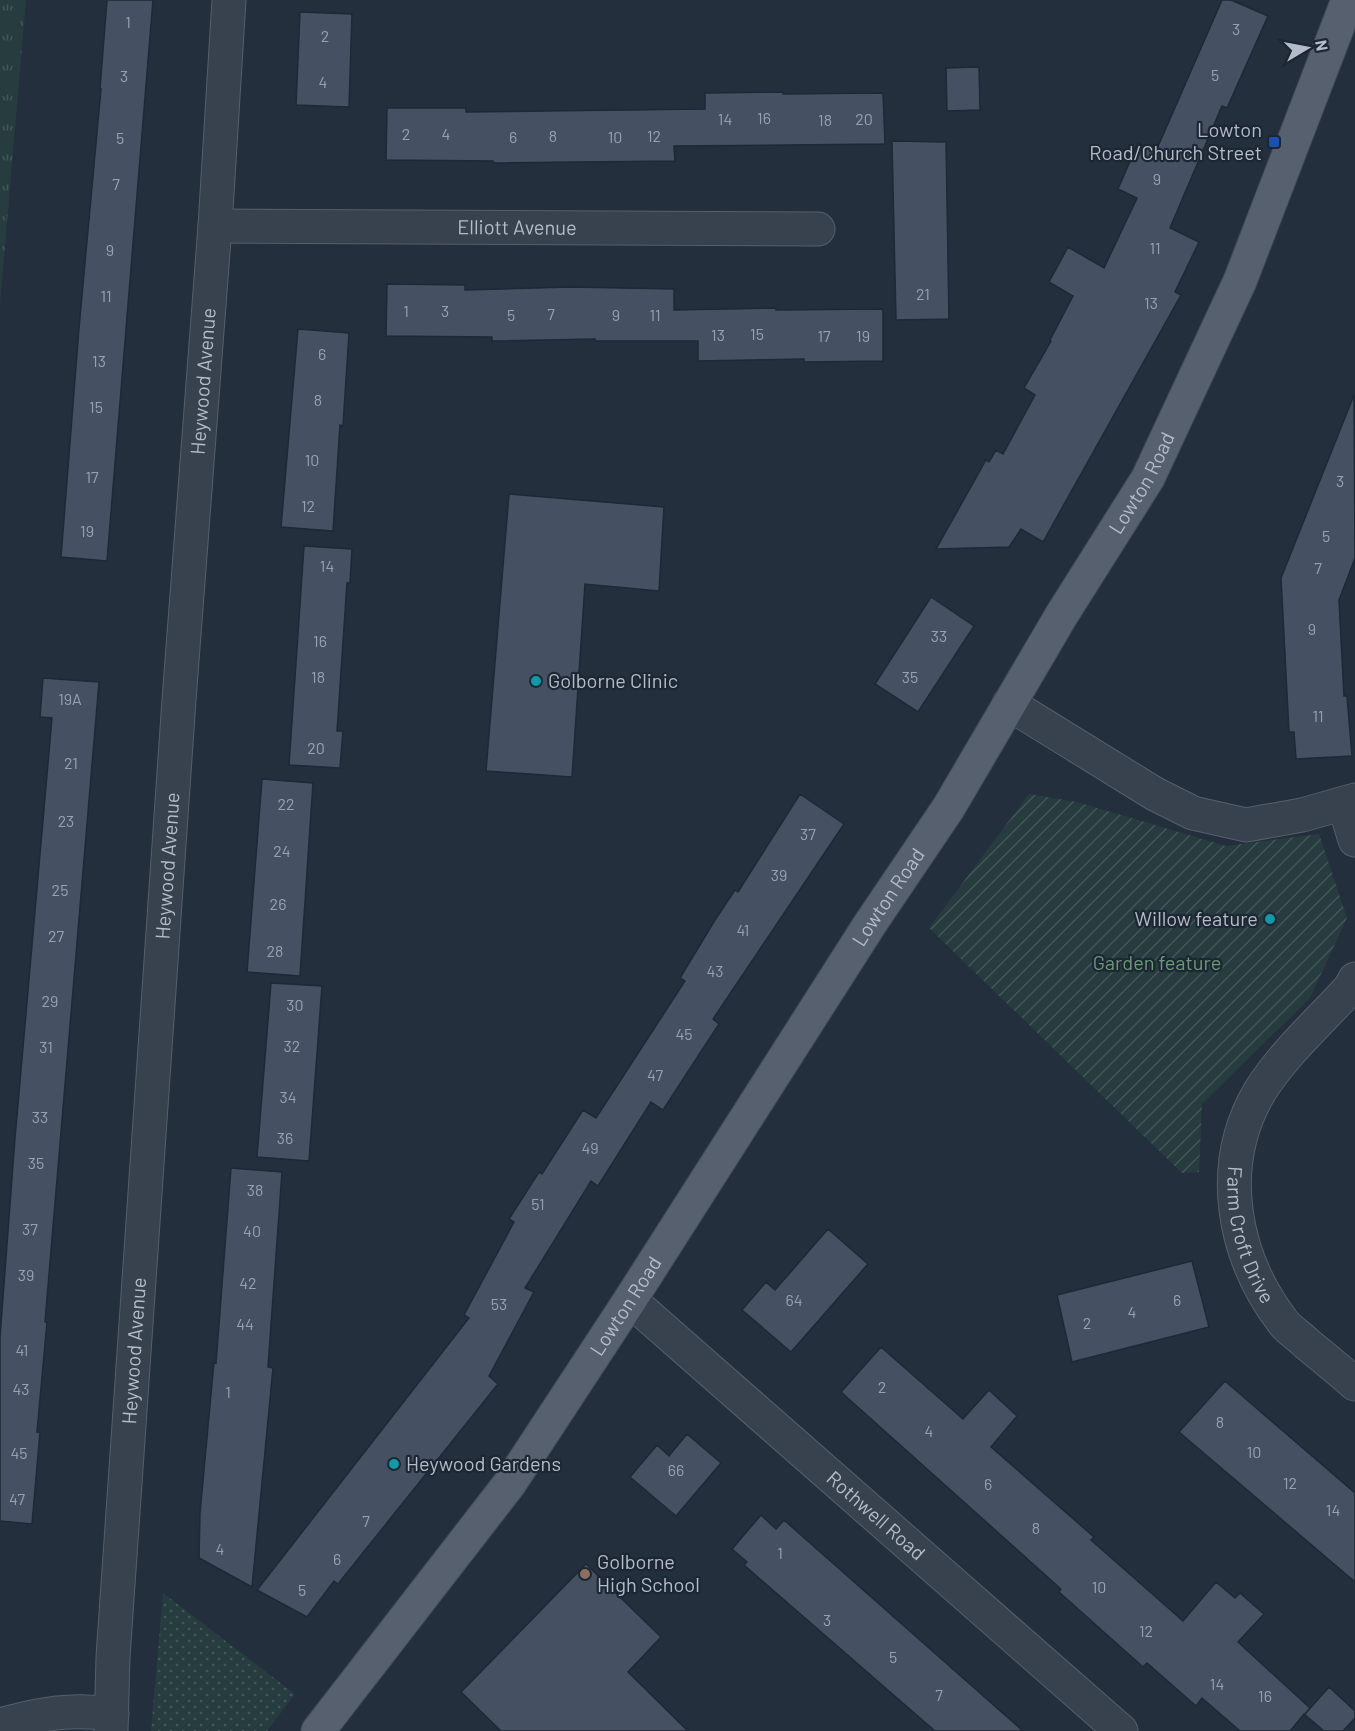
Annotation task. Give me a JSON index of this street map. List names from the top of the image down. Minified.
{"streets":{"main road":["Lowton Road"],"street":["Elliott Avenue","Heywood Avenue","Farm Croft Drive","Rothwell Road"]},"crossings":[["Elliott Avenue","Heywood Avenue"],["Lowton Road","Rothwell Road"]],"parks":["Garden feature"],"places":{"transit":["Lowton Road/Church Street"],"other":["Golborne Clinic","Willow feature","Heywood Gardens","Golborne High School"]},"house_numbers":["1","3","2","5","3","4","16","14","20","18","2","4","8","12","6","10","5","9","7","11","9","21","11","13","1","3","7","5","9","11","15","13","17","19","6","13","8","15","10","17","3","12","19","5","14","7","9","33","16","18","35","19A","11","20","21","22","23","37","24","39","25","26","41","27","28","43","29","30","45","32","31","47","34","33","36","49","35","38","51","37","40","39","42","64","6","53","4","2","44","41","2","43","1","8","4","10","45","66","12","6","47","14","7","8","4","1","6","10","5","3","12","5","14","7","16"],"north":"right"}
